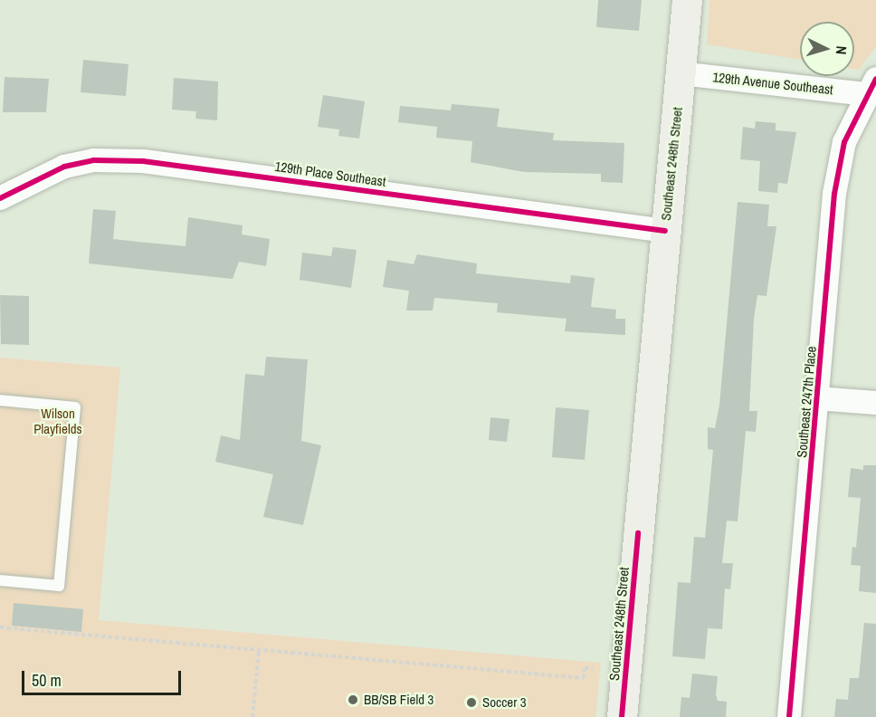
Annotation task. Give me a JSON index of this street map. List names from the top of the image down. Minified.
{"streets":{"street":["129th Avenue Southeast","Southeast 248th Street","129th Place Southeast","Southeast 247th Place"]},"crossings":[["129th Avenue Southeast","Southeast 248th Street"],["129th Avenue Southeast","Southeast 247th Place"],["Southeast 248th Street","129th Place Southeast"]],"parks":["Wilson Playfields"],"places":["BB/SB Field 3","Soccer 3"],"scale_bar":"50 m","north":"right"}
